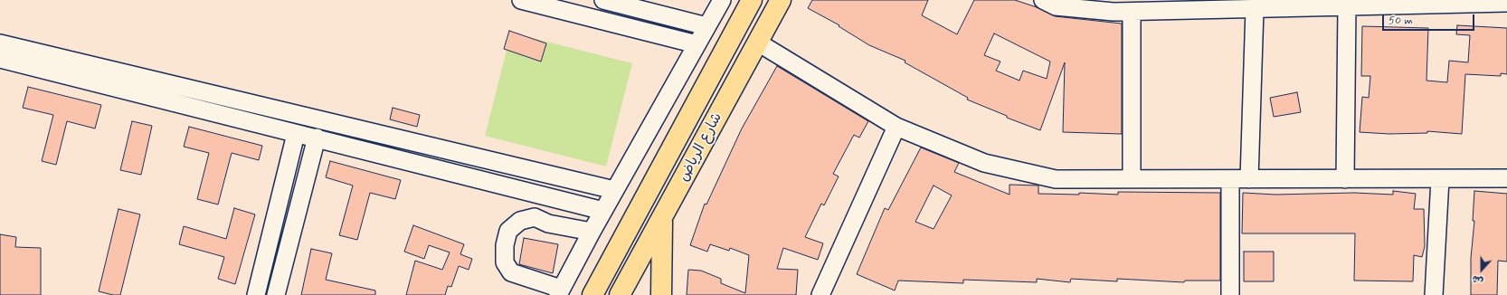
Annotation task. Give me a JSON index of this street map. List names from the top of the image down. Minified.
{"streets":{"main road":["شارع الرياض"]},"scale_bar":"50 m","north":"bottom"}
